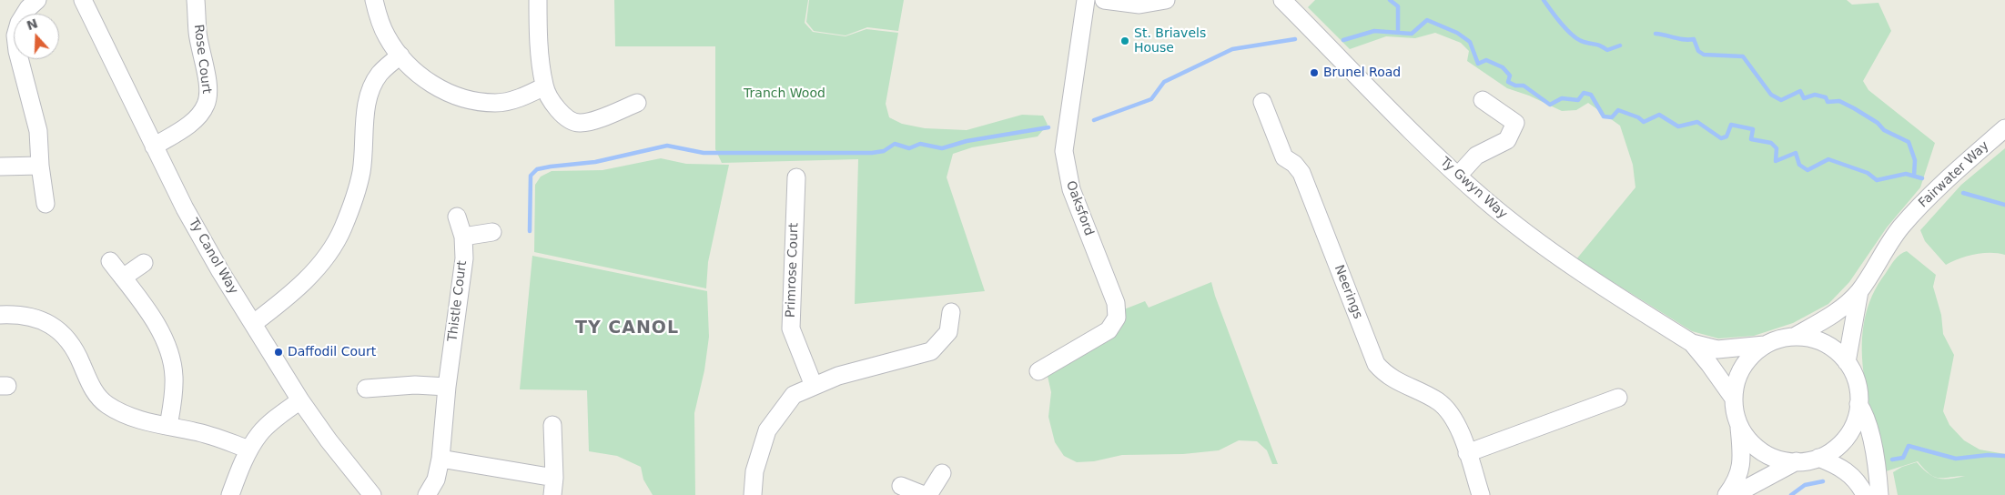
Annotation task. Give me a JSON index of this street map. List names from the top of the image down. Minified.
{"streets":{"street":["Rose Court","Fairwater Way","Ty Gwyn Way","Oaksford","Ty Canol Way","Primrose Court","Neerings","Thistle Court"]},"crossings":[["Rose Court","Ty Canol Way"],["Fairwater Way","Ty Gwyn Way"]],"districts":["TY CANOL"],"parks":["Tranch Wood"],"places":["St. Briavels House","Brunel Road","Daffodil Court"],"north":"top"}
